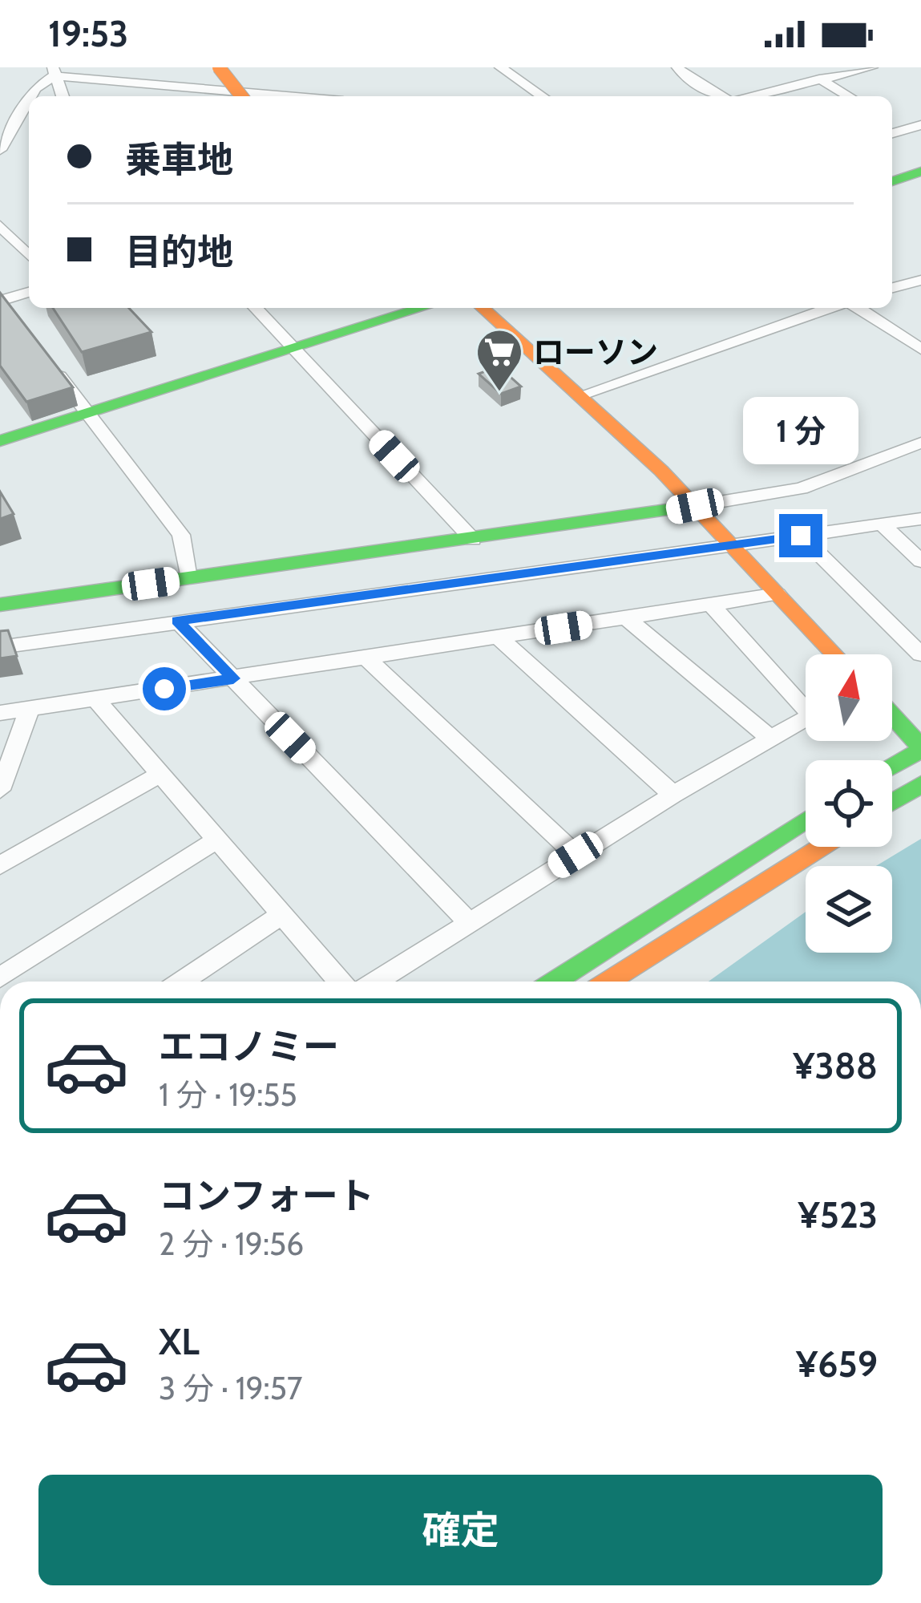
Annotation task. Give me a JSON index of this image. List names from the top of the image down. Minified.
{"places":{"supermarket":["ローソン"]},"north":"top","page":{"status":"19:53","banner":["乗車地","目的地"],"bubble":"1 分","list":[{"name":"エコノミー","note":"1 分 · 19:55","value":"¥388"},{"name":"コンフォート","note":"2 分 · 19:56","value":"¥523"},{"name":"XL","note":"3 分 · 19:57","value":"¥659"}],"buttons":"確定"}}
